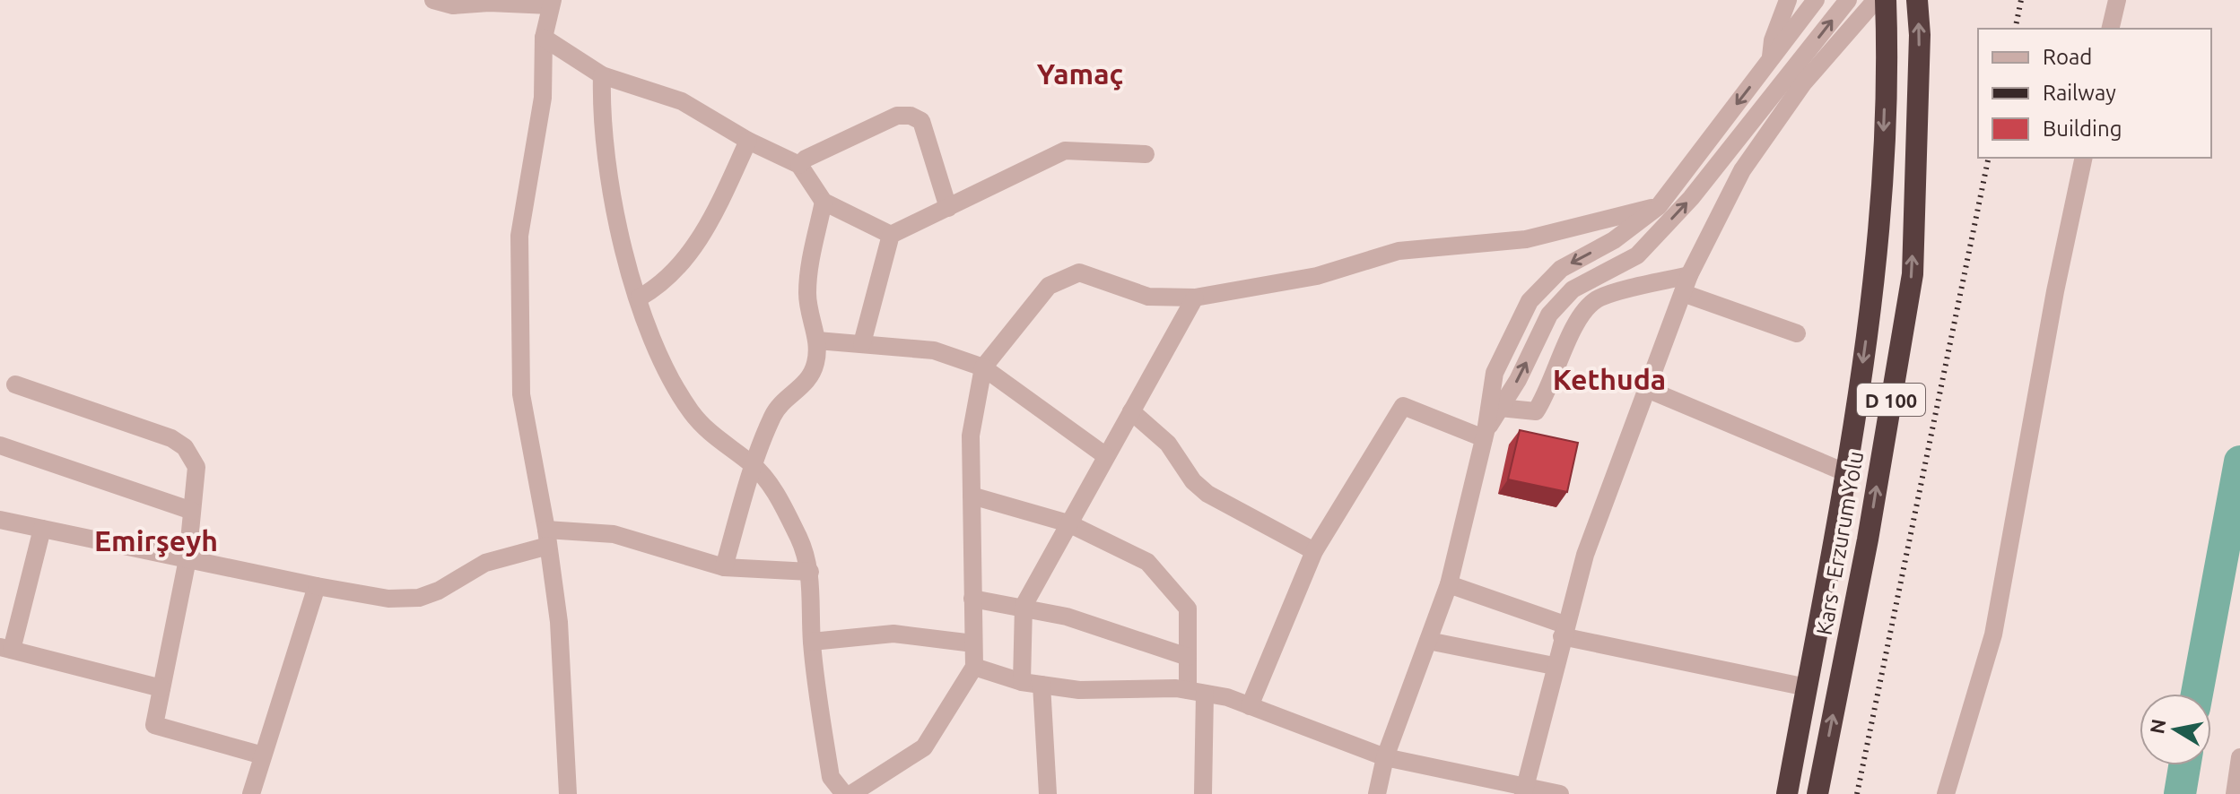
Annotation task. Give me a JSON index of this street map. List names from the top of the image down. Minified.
{"streets":{"highway":["D 100","Kars - Erzurum Yolu"]},"districts":["Yamaç","Kethuda","Emirşeyh"],"legend":["Road","Railway","Building"],"north":"left"}
